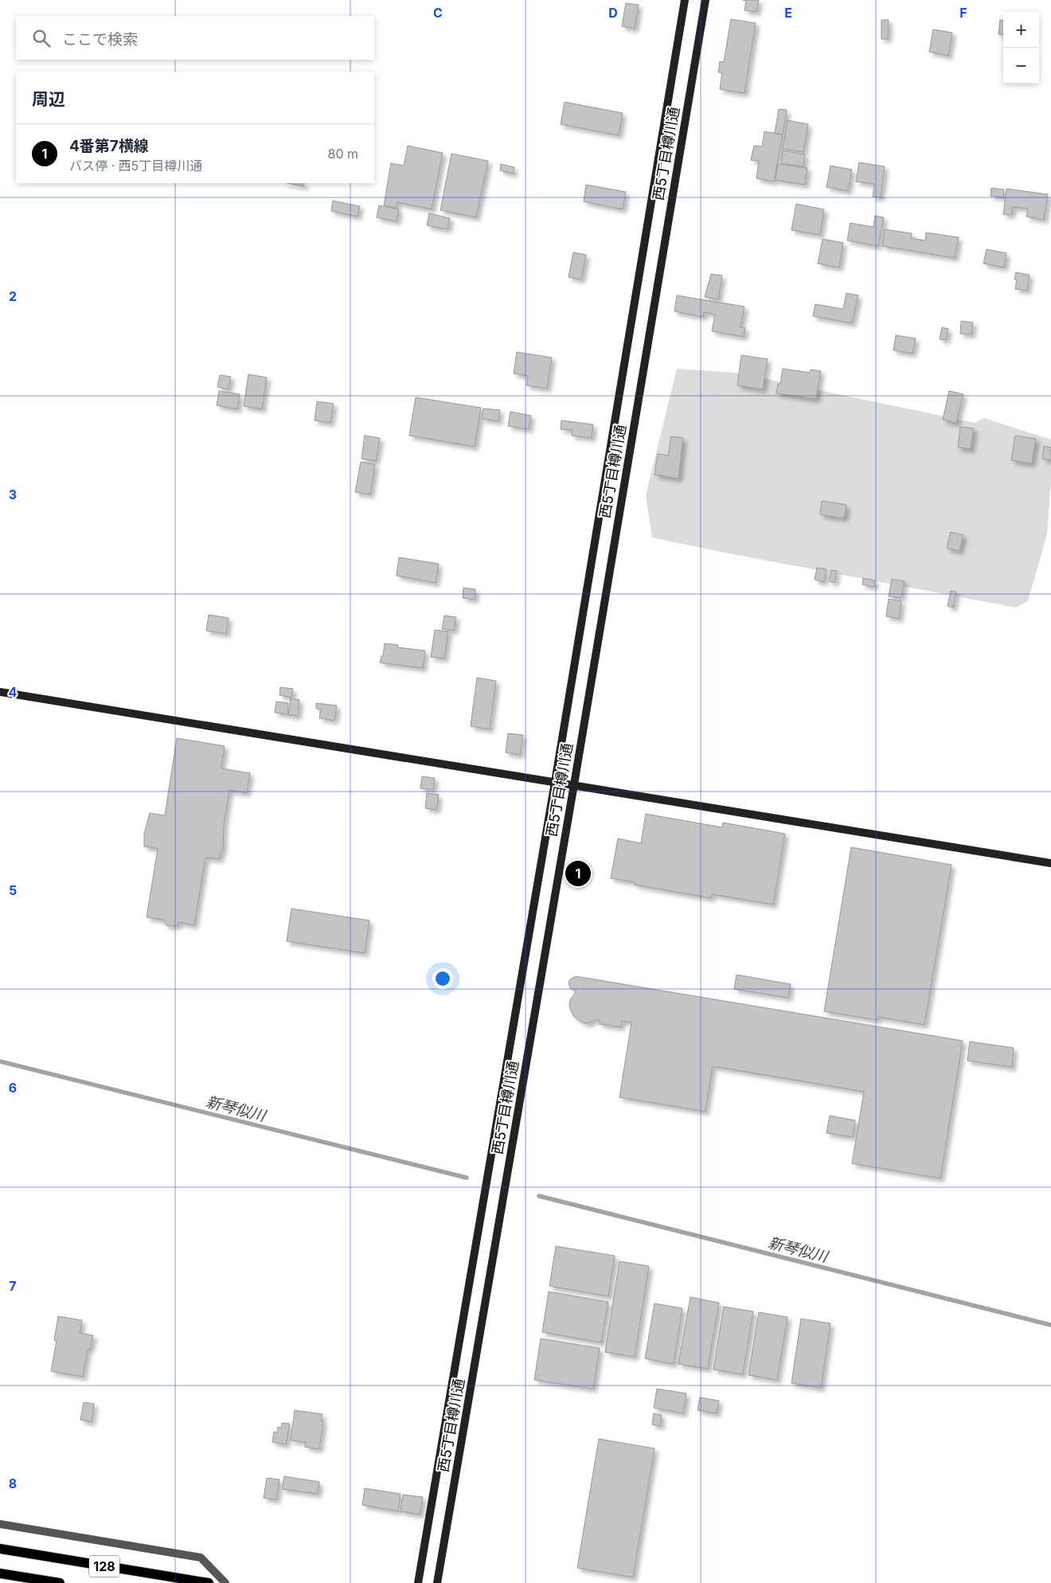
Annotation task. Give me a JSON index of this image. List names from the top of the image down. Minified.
{"streets":{"main road":["西5丁目樽川通","128"]},"water":["新琴似川"],"page":{"map_buttons":["+","−"],"search":"ここで検索","heading":"周辺","list":[{"mark":"1","name":"4番第7横線","note":"バス停 · 西5丁目樽川通","value":"80 m"}],"pins":"1"},"grid":{"columns":["C","D","E","F"],"rows":["2","3","4","5","6","7","8"]}}
